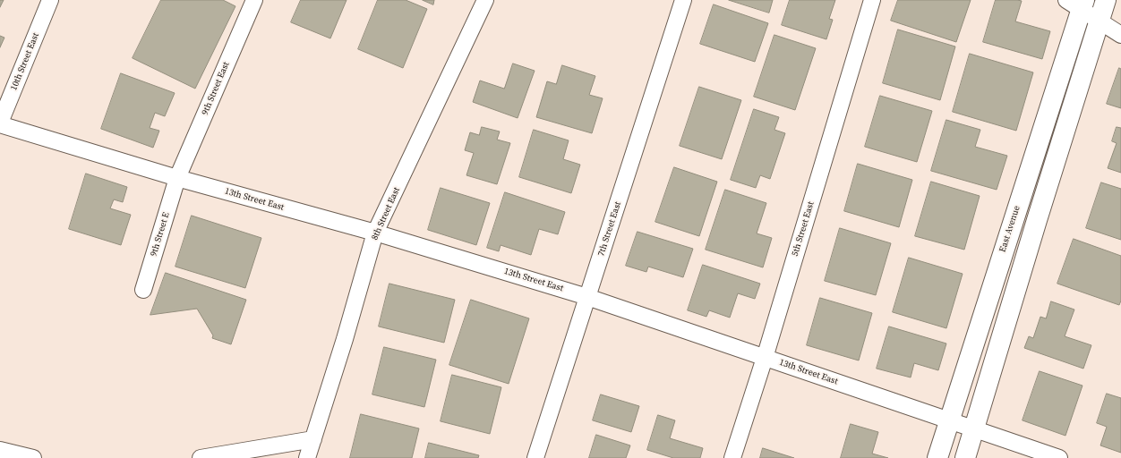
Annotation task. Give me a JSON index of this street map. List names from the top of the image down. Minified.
{"streets":{"street":["10th Street East","9th Street East","13th Street East","8th Street East","7th Street East","5th Street East","East Avenue","9th Street E"]},"crossings":[["10th Street East","13th Street East"],["9th Street East","13th Street East"],["9th Street East","9th Street E"],["13th Street East","8th Street East"],["13th Street East","7th Street East"],["13th Street East","5th Street East"],["13th Street East","East Avenue"],["13th Street East","9th Street E"]]}
